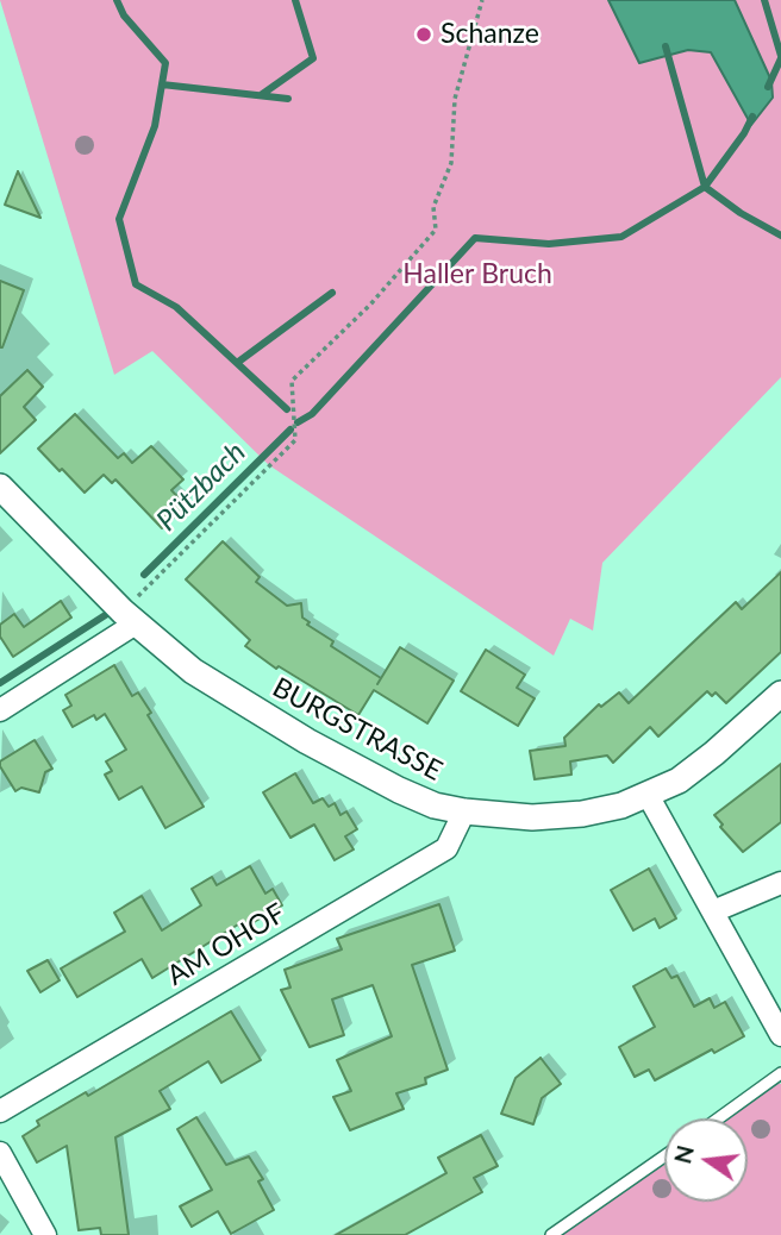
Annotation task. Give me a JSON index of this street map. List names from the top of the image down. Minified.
{"streets":{"street":["BURGSTRASSE","AM OHOF"]},"crossings":[["BURGSTRASSE","AM OHOF"]],"water":["Pützbach"],"parks":["Haller Bruch"],"places":["Schanze"],"north":"left"}
